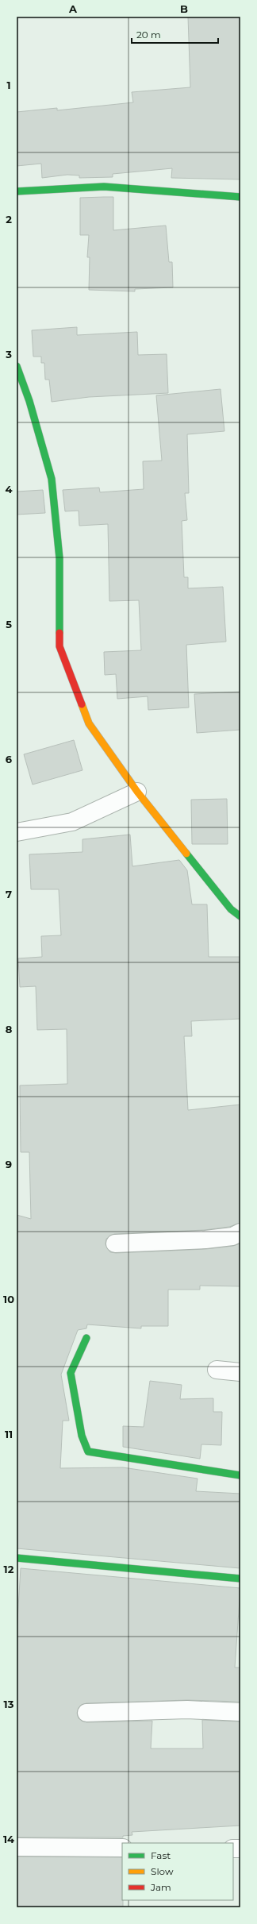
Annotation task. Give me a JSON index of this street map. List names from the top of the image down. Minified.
{"legend":["Fast","Slow","Jam"],"scale_bar":"20 m","grid":{"columns":["A","B"],"rows":["1","2","3","4","5","6","7","8","9","10","11","12","13","14"]}}
